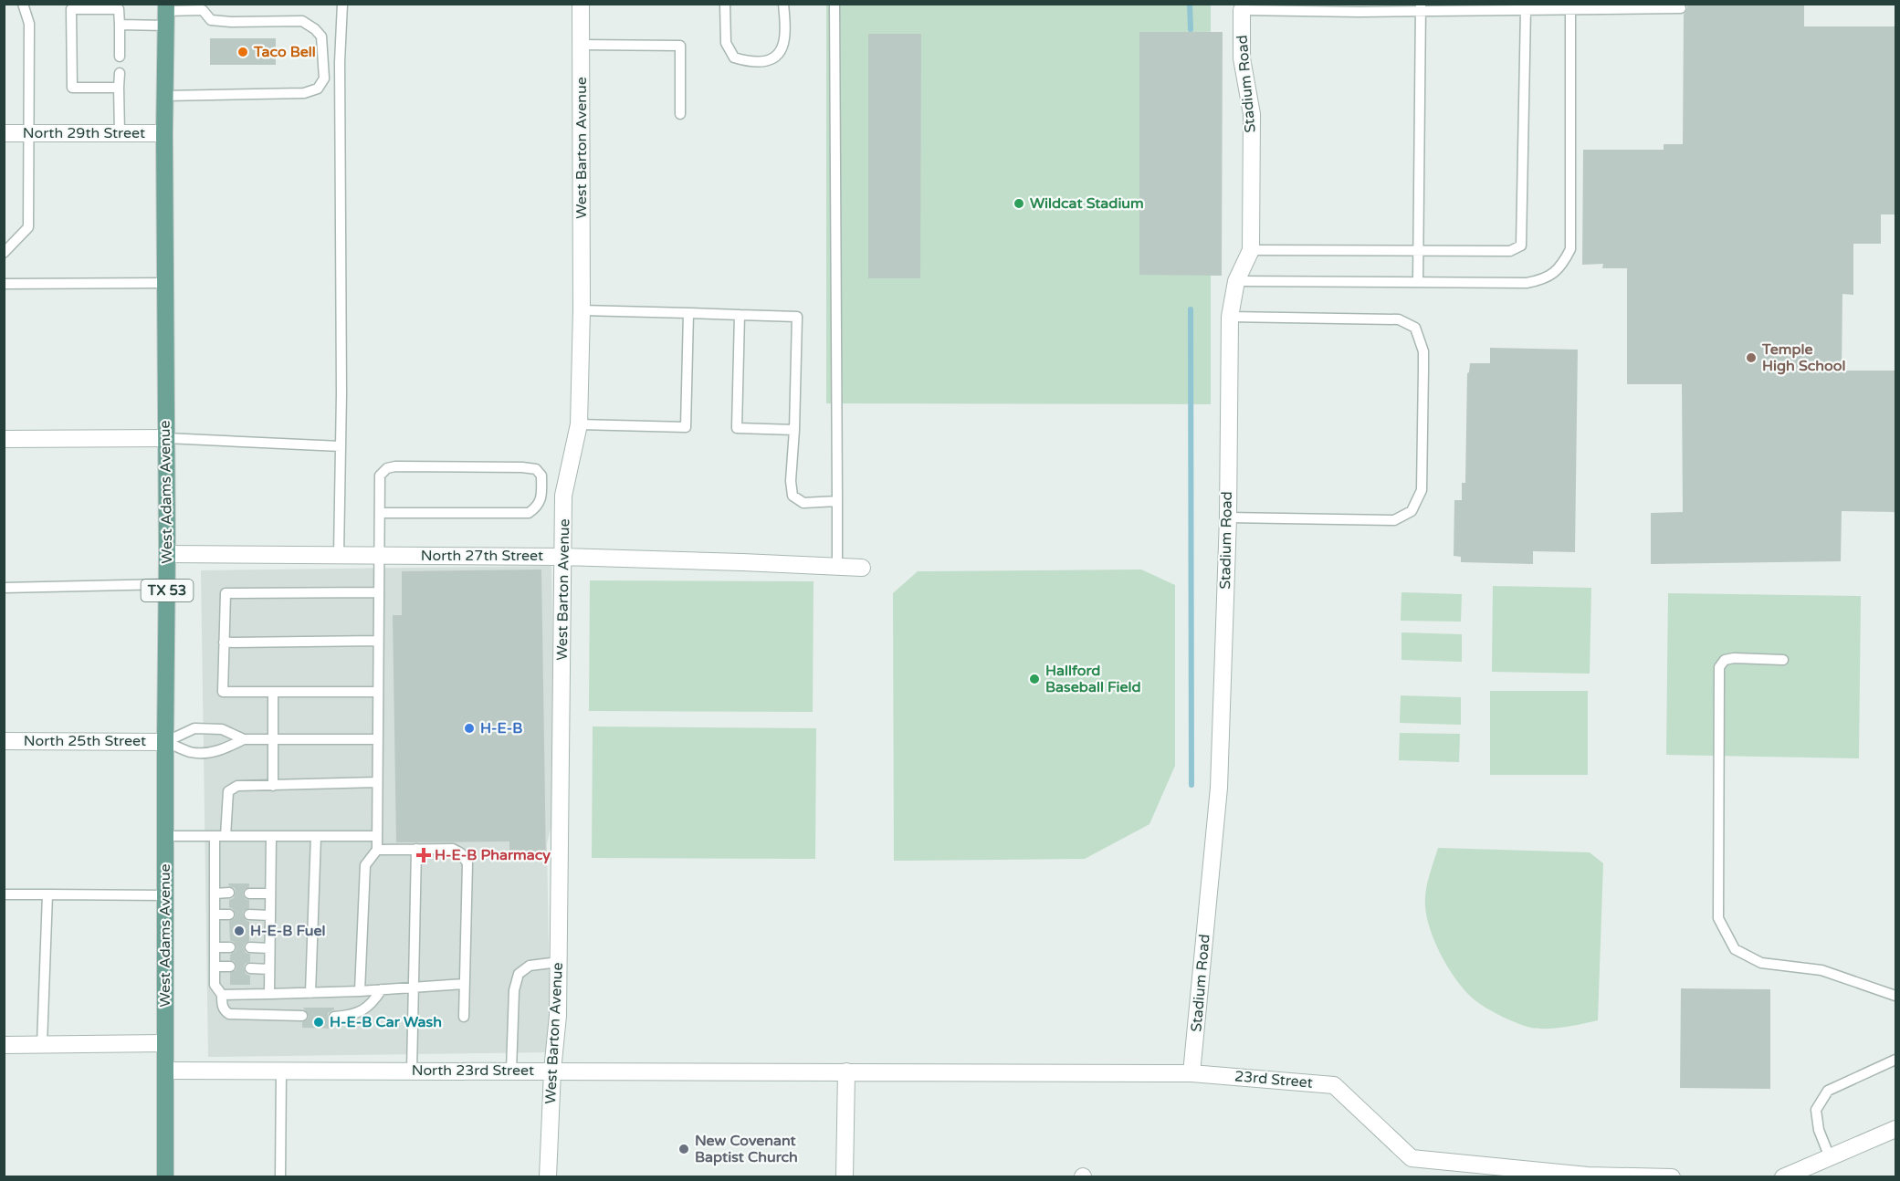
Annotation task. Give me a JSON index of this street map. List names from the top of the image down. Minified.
{"streets":{"main road":["West Adams Avenue","TX 53"],"street":["Stadium Road","North 29th Street","West Barton Avenue","North 27th Street","North 25th Street","North 23rd Street","23rd Street"]},"crossings":[["Stadium Road","23rd Street"],["North 29th Street","West Adams Avenue"],["West Barton Avenue","North 27th Street"],["West Barton Avenue","North 23rd Street"],["West Adams Avenue","North 27th Street"],["West Adams Avenue","North 25th Street"],["West Adams Avenue","North 23rd Street"],["North 23rd Street","23rd Street"]],"places":{"other":["Taco Bell","Wildcat Stadium","Temple High School","Hallford Baseball Field","H-E-B","H-E-B Fuel","H-E-B Car Wash","New Covenant Baptist Church"],"health":["H-E-B Pharmacy"]}}
